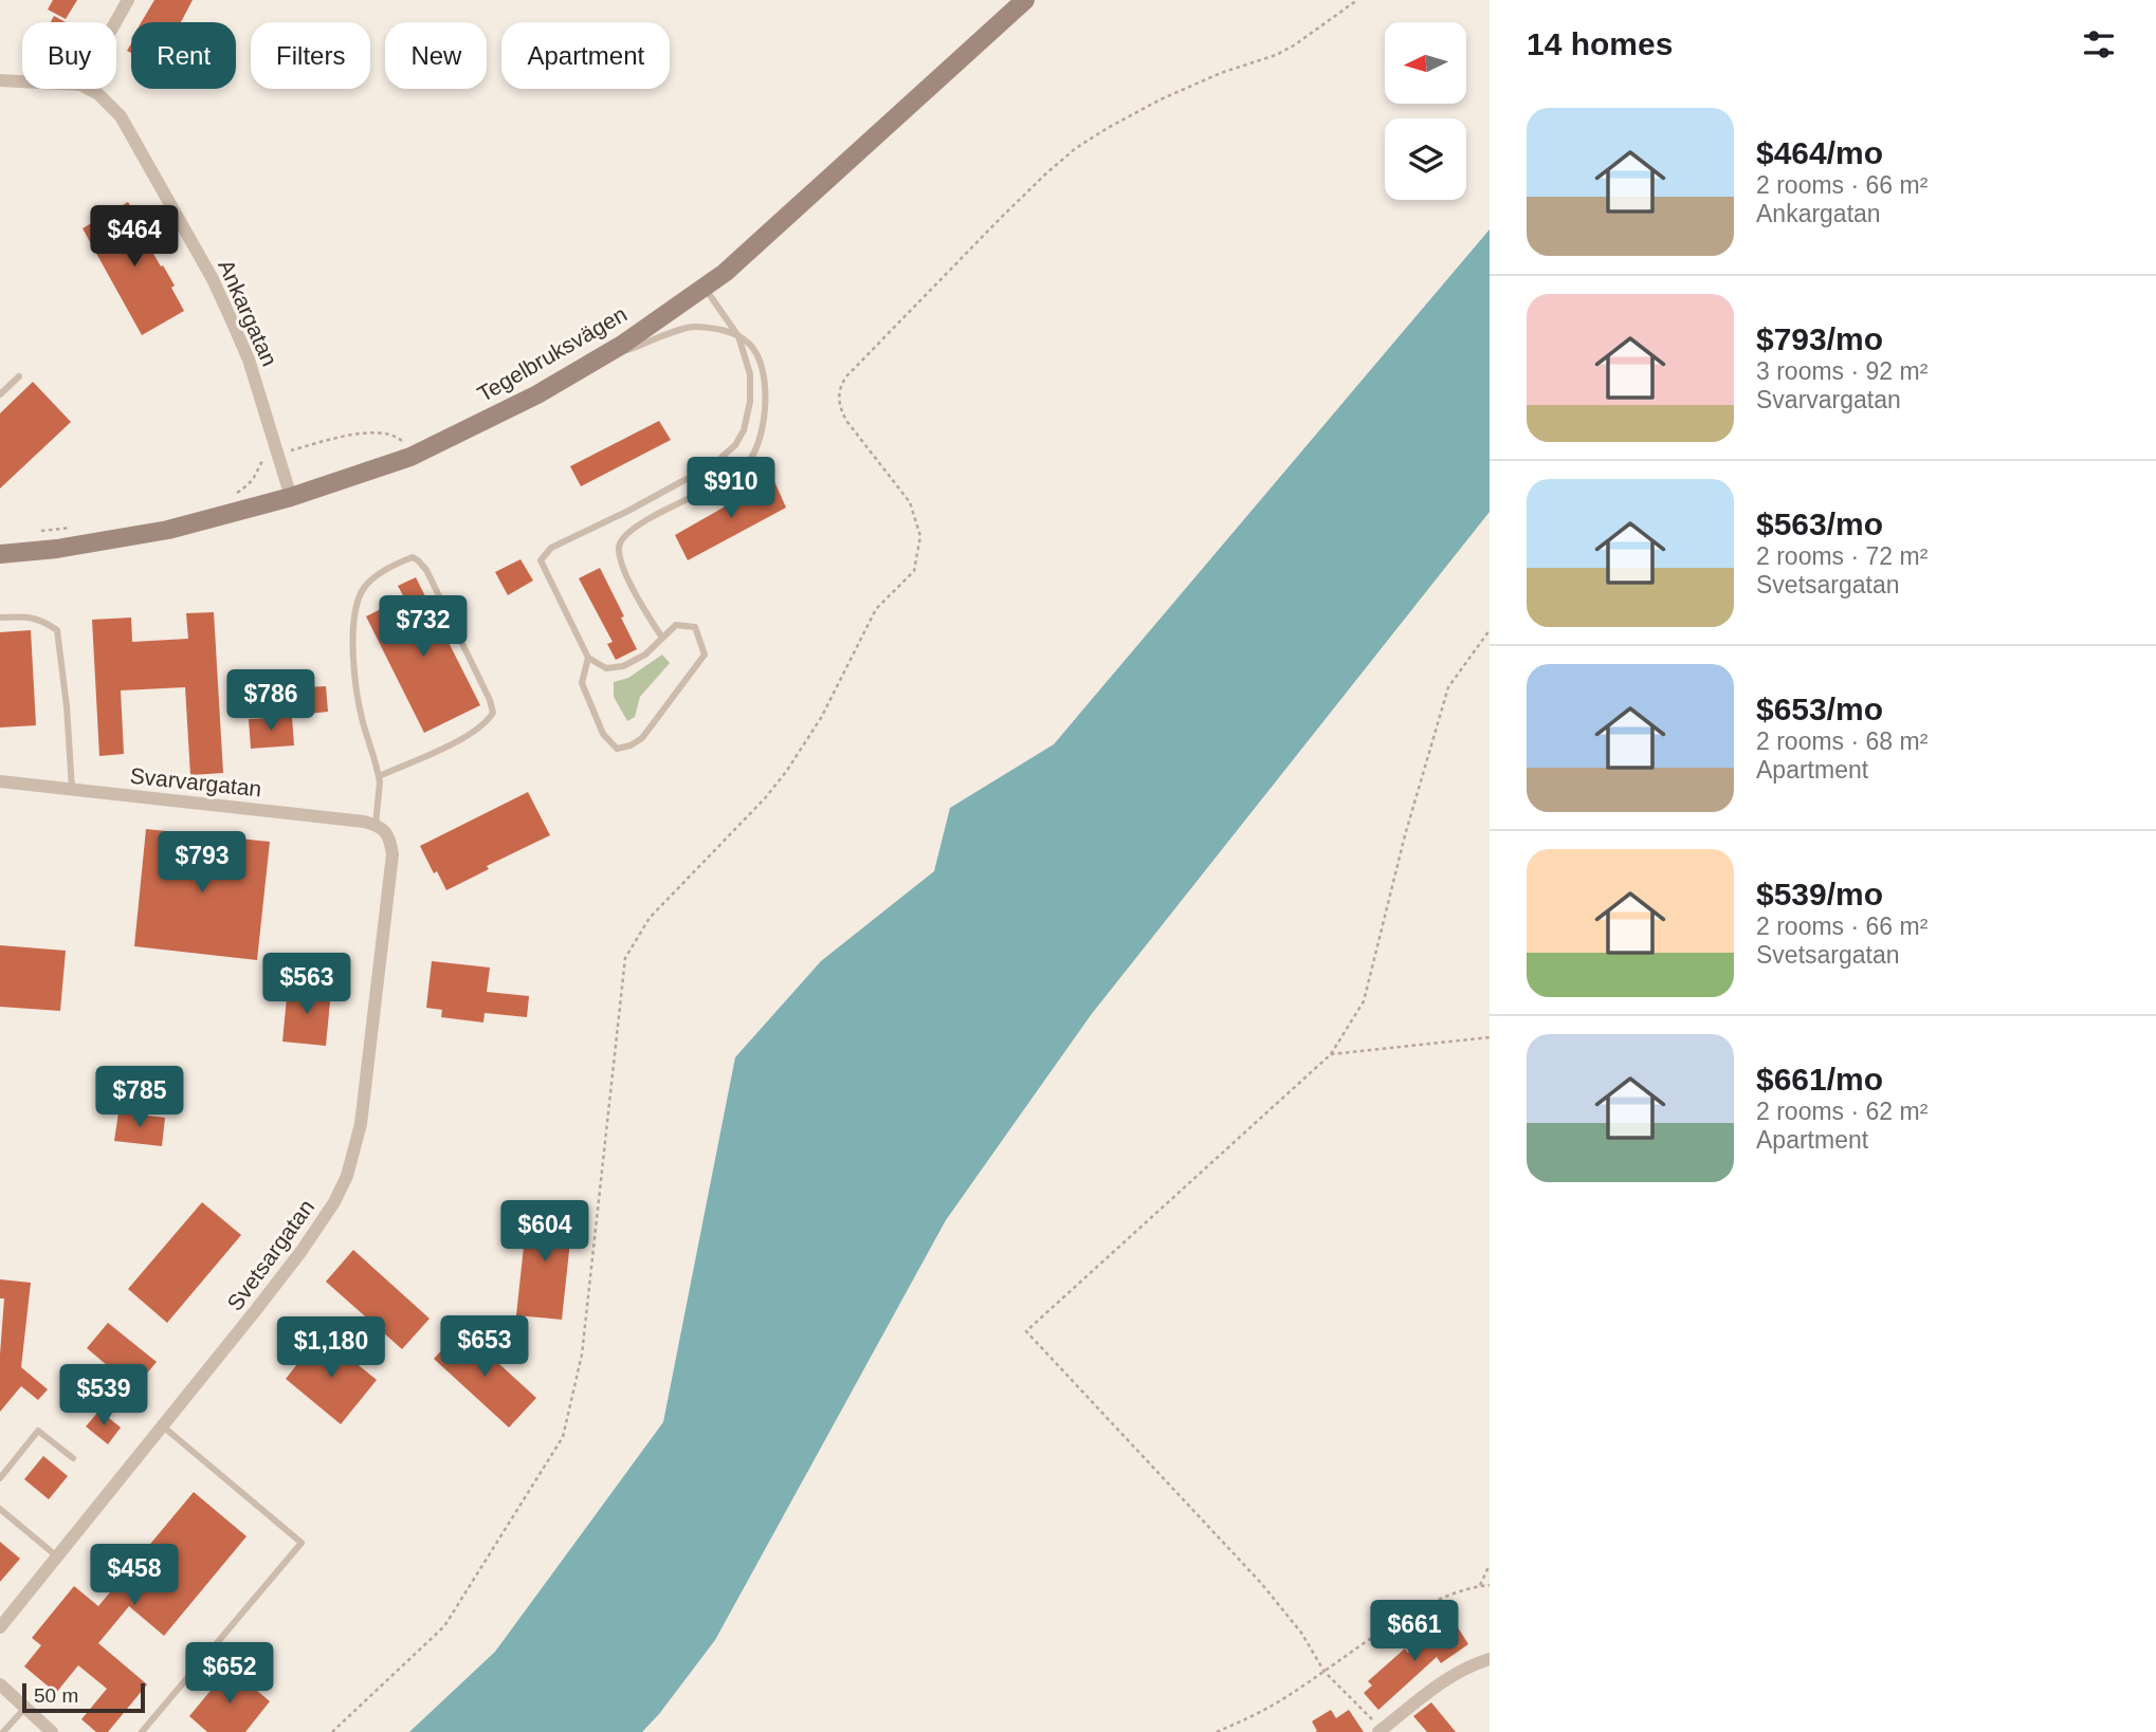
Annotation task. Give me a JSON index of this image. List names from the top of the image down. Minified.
{"streets":{"street":["Ankargatan","Tegelbruksvägen","Svarvargatan","Svetsargatan"]},"crossings":[["Ankargatan","Tegelbruksvägen"],["Svarvargatan","Svetsargatan"]],"scale_bar":"50 m","north":"left","page":{"heading":"14 homes","chip":["Buy","Rent","Filters","New","Apartment"],"list":[{"name":"$464/mo","note":"2 rooms · 66 m² · Ankargatan"},{"name":"$793/mo","note":"3 rooms · 92 m² · Svarvargatan"},{"name":"$563/mo","note":"2 rooms · 72 m² · Svetsargatan"},{"name":"$653/mo","note":"2 rooms · 68 m² · Apartment"},{"name":"$539/mo","note":"2 rooms · 66 m² · Svetsargatan"},{"name":"$661/mo","note":"2 rooms · 62 m² · Apartment"}],"price":["$464","$910","$732","$786","$793","$563","$785","$604","$653","$1,180","$539","$458","$661","$652"],"scale":"50 m"}}
